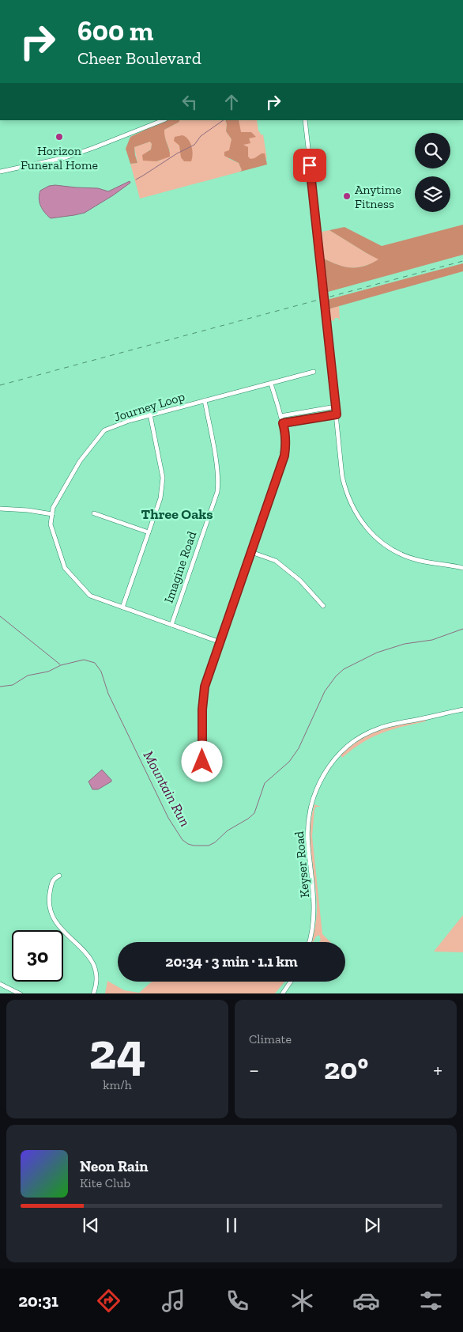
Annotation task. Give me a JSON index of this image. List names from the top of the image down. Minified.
{"streets":{"street":["Journey Loop","Imagine Road","Keyser Road"]},"crossings":[["Journey Loop","Imagine Road"]],"districts":["Three Oaks"],"water":["Mountain Run"],"places":["Horizon Funeral Home","Anytime Fitness"],"page":{"turn":["600 m","Cheer Boulevard"],"limit":"30","trip":"20:34 · 3 min · 1.1 km","tile":[["24","km/h"],"Climate"],"heat":["−","20°","+"],"song":["Neon Rain","Kite Club"],"tabs":"20:31"}}
